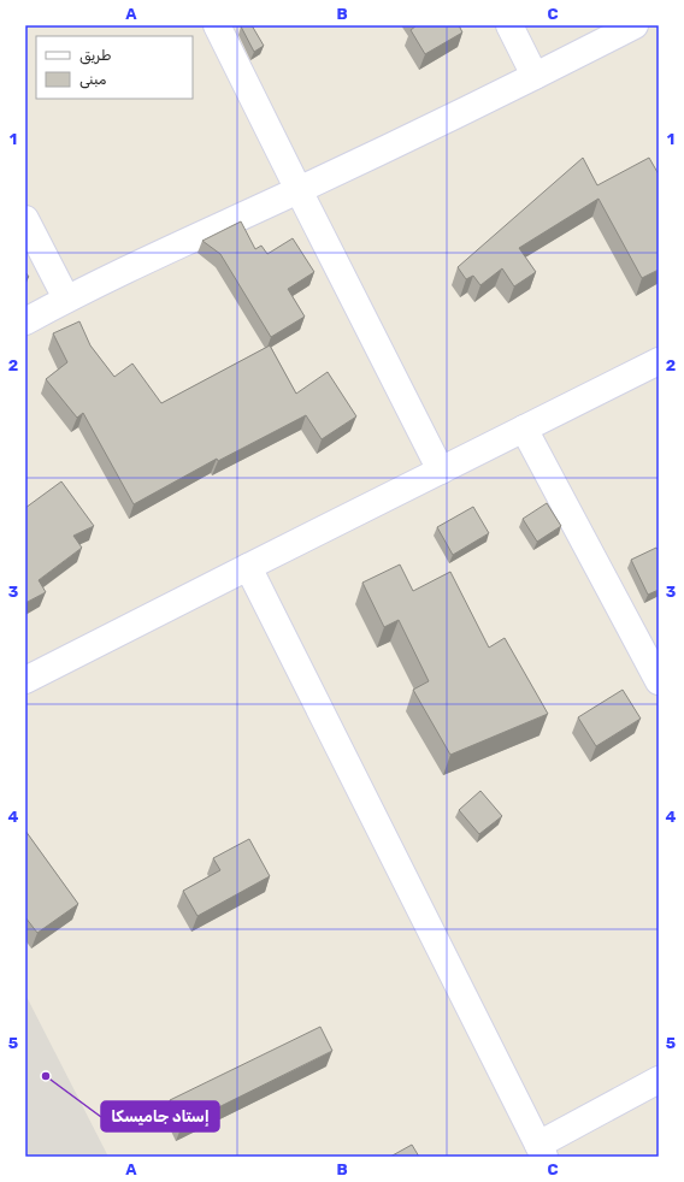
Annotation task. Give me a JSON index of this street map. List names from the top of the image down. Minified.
{"places":["إستاد جاميسكا"],"legend":["طريق","مبنى"],"grid":{"columns":["A","B","C"],"rows":["1","2","3","4","5"]}}
